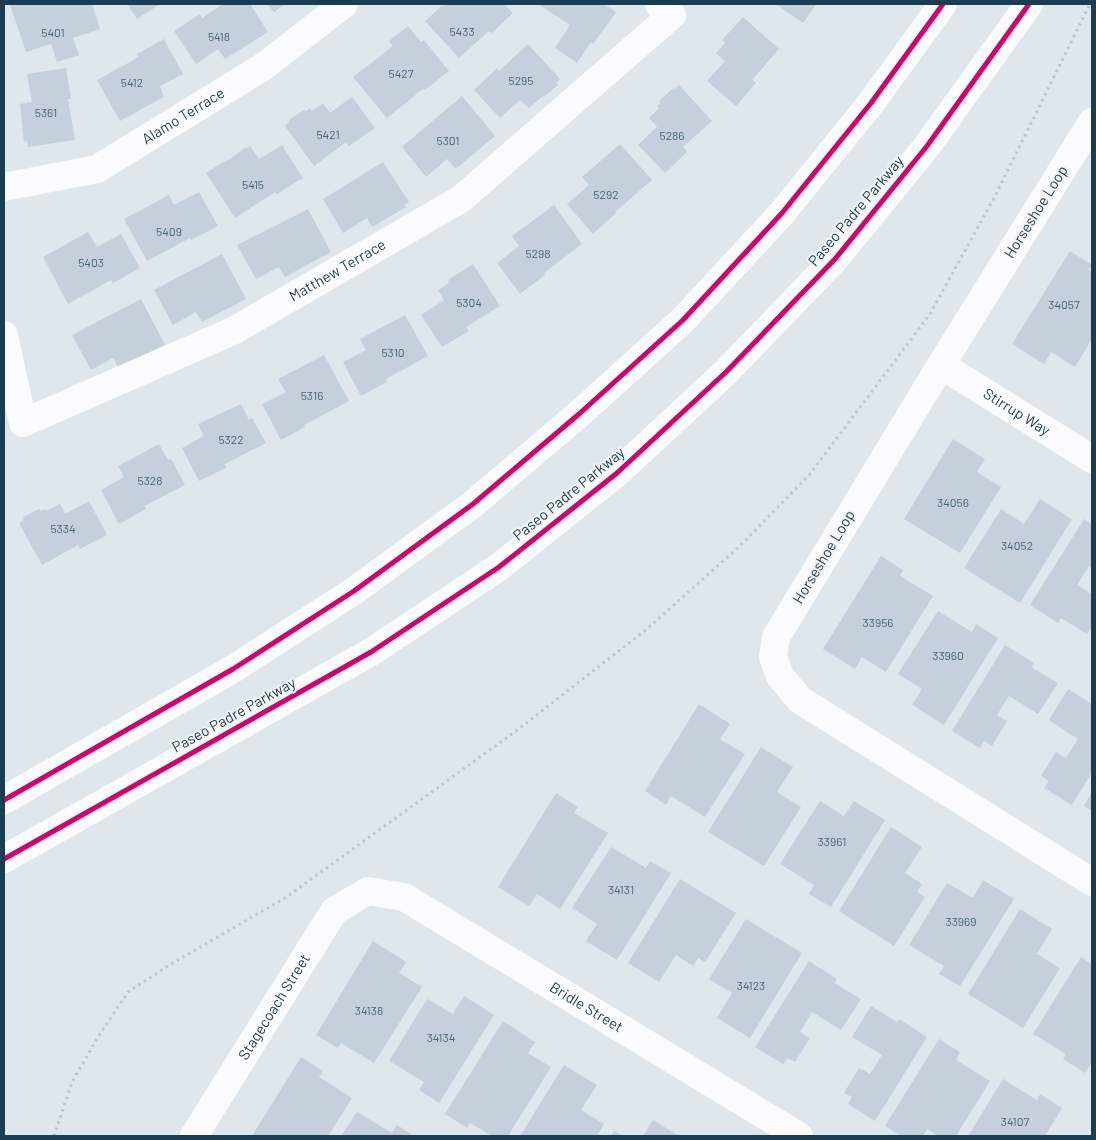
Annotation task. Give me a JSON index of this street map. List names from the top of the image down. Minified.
{"streets":{"street":["Alamo Terrace","Paseo Padre Parkway","Horseshoe Loop","Matthew Terrace","Stirrup Way","Stagecoach Street","Bridle Street"]},"crossings":[["Horseshoe Loop","Stirrup Way"],["Stagecoach Street","Bridle Street"]],"house_numbers":["5433","5401","5418","5427","5295","5412","5361","5421","5286","5301","5415","5292","5409","5298","5403","5304","34057","5310","5316","5322","5328","34056","5334","34052","33956","33960","33961","34131","33969","34123","34138","34134","34107"]}
